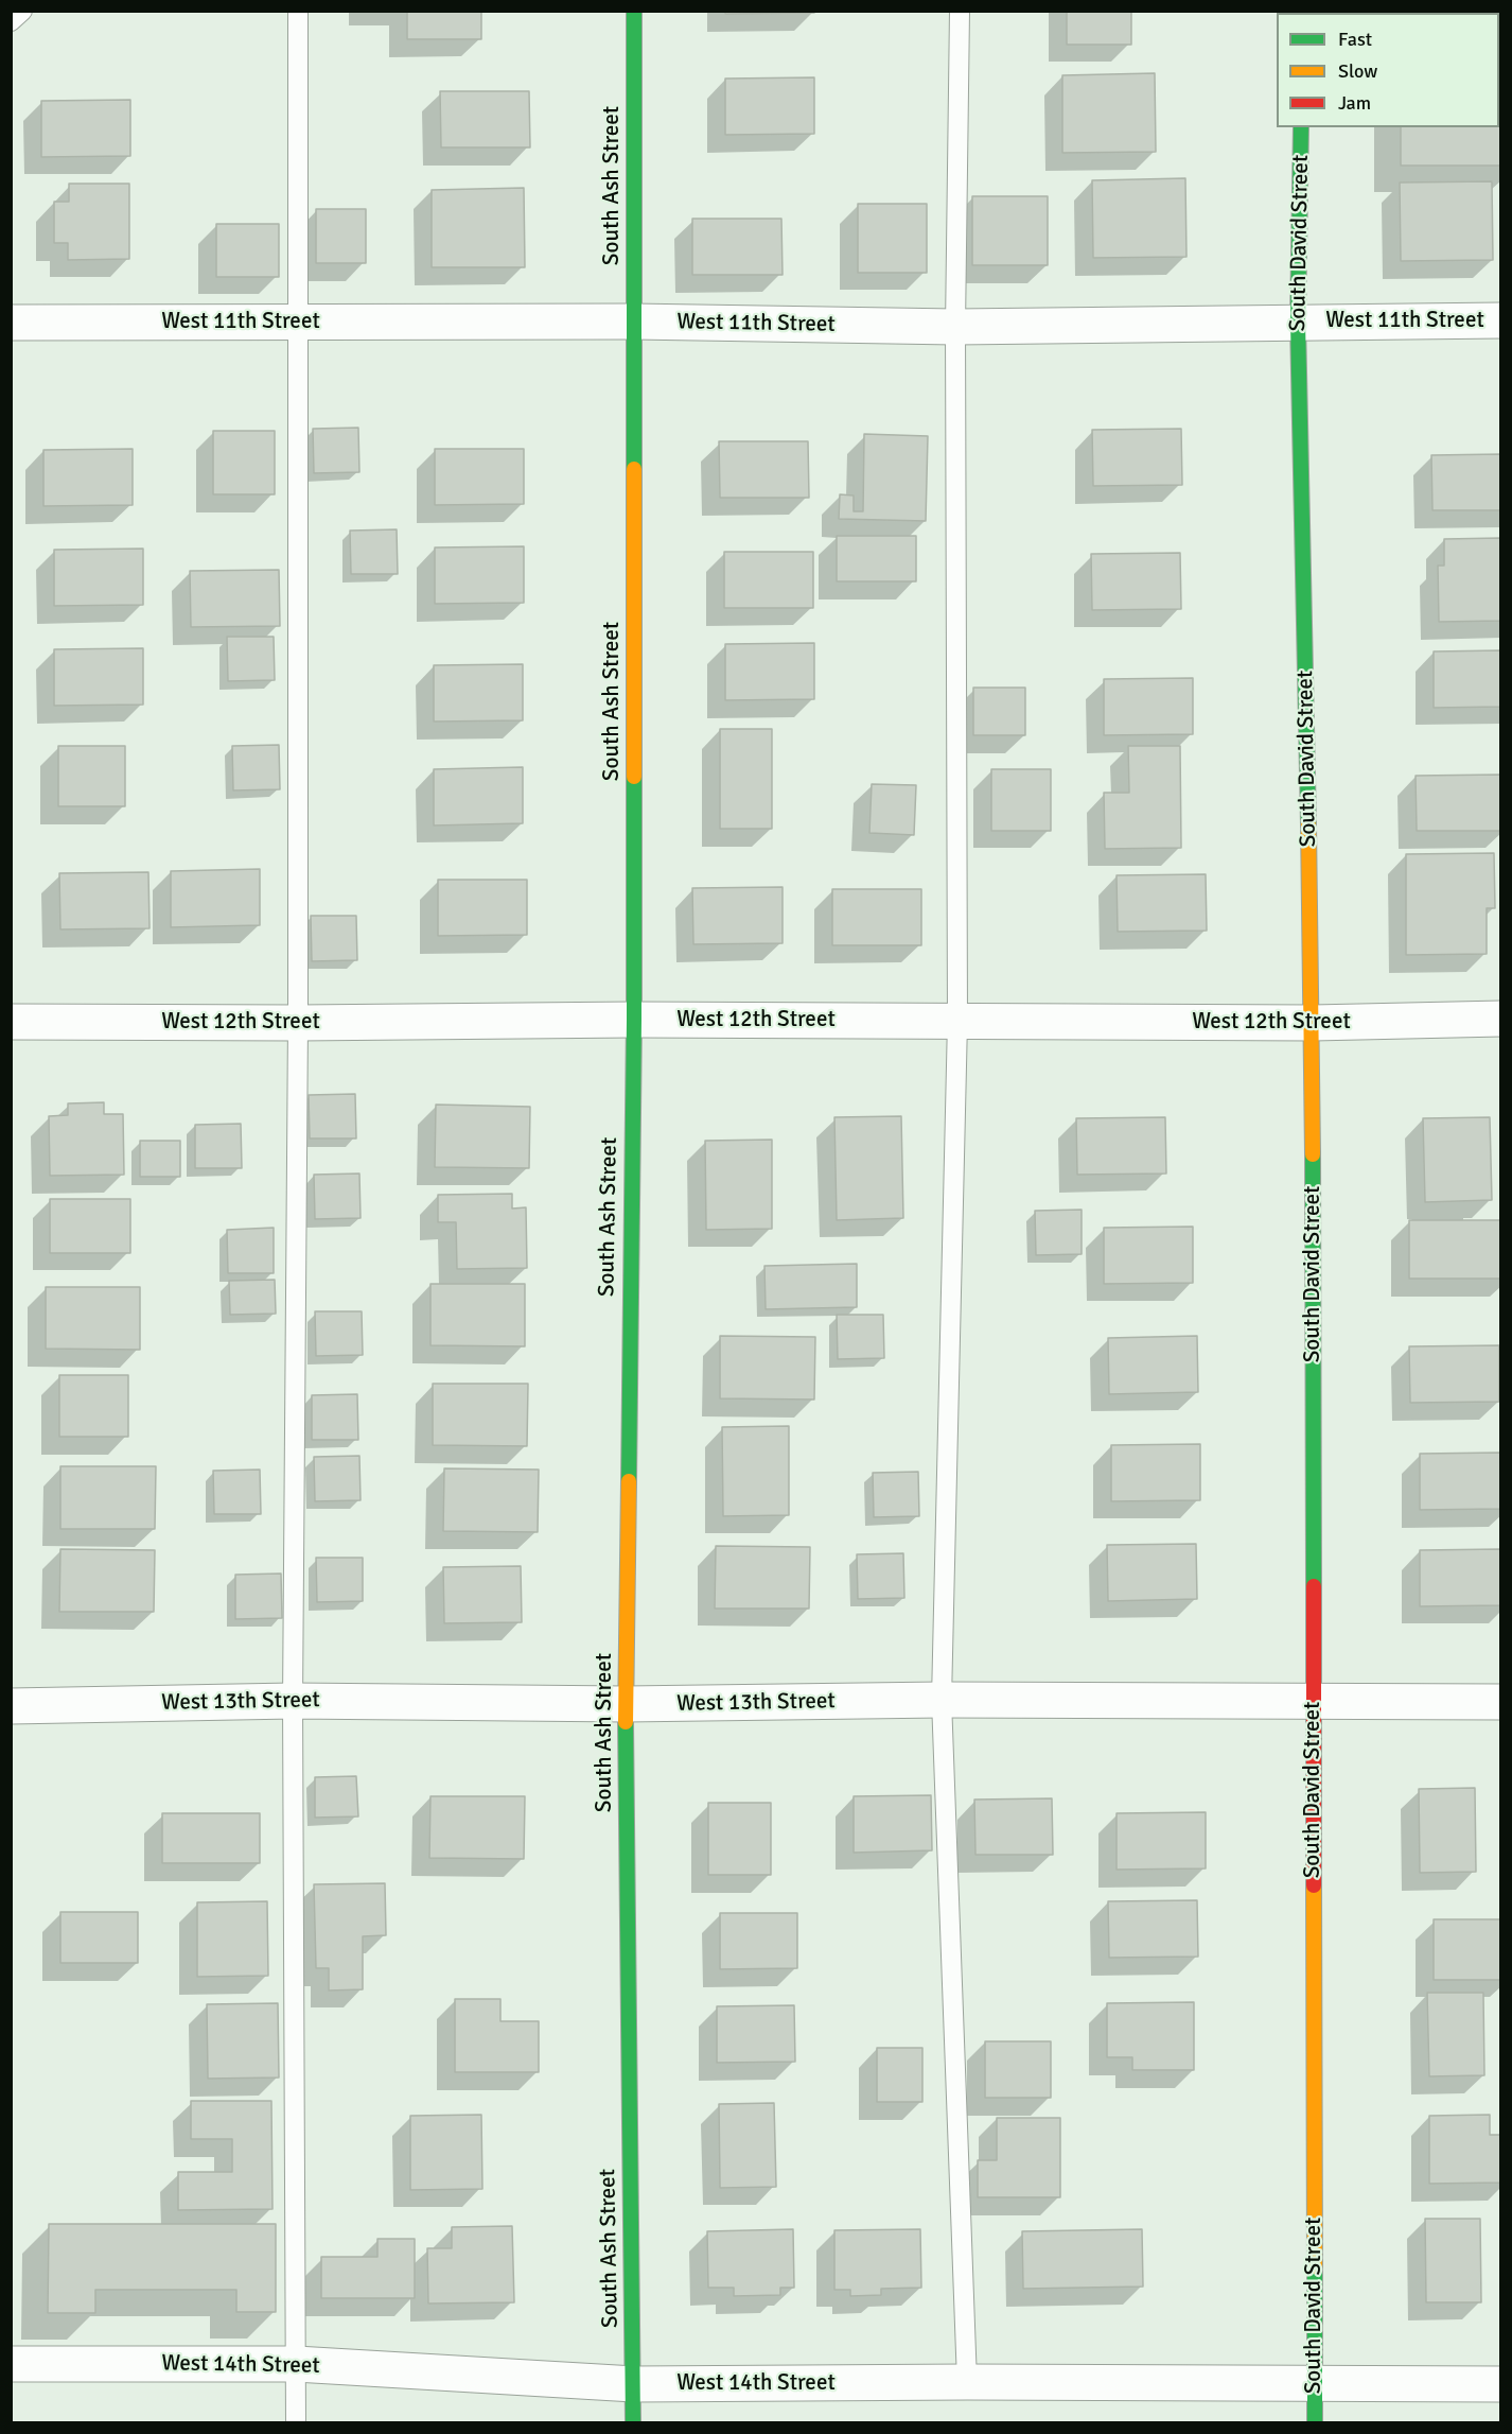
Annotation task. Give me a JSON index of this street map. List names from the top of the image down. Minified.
{"streets":{"street":["South Ash Street","South David Street","West 11th Street","West 12th Street","West 13th Street","West 14th Street"]},"crossings":[["South Ash Street","West 11th Street"],["South Ash Street","West 12th Street"],["South Ash Street","West 13th Street"],["South Ash Street","West 14th Street"],["South David Street","West 11th Street"],["South David Street","West 12th Street"],["South David Street","West 13th Street"],["South David Street","West 14th Street"]],"legend":["Fast","Slow","Jam"]}
